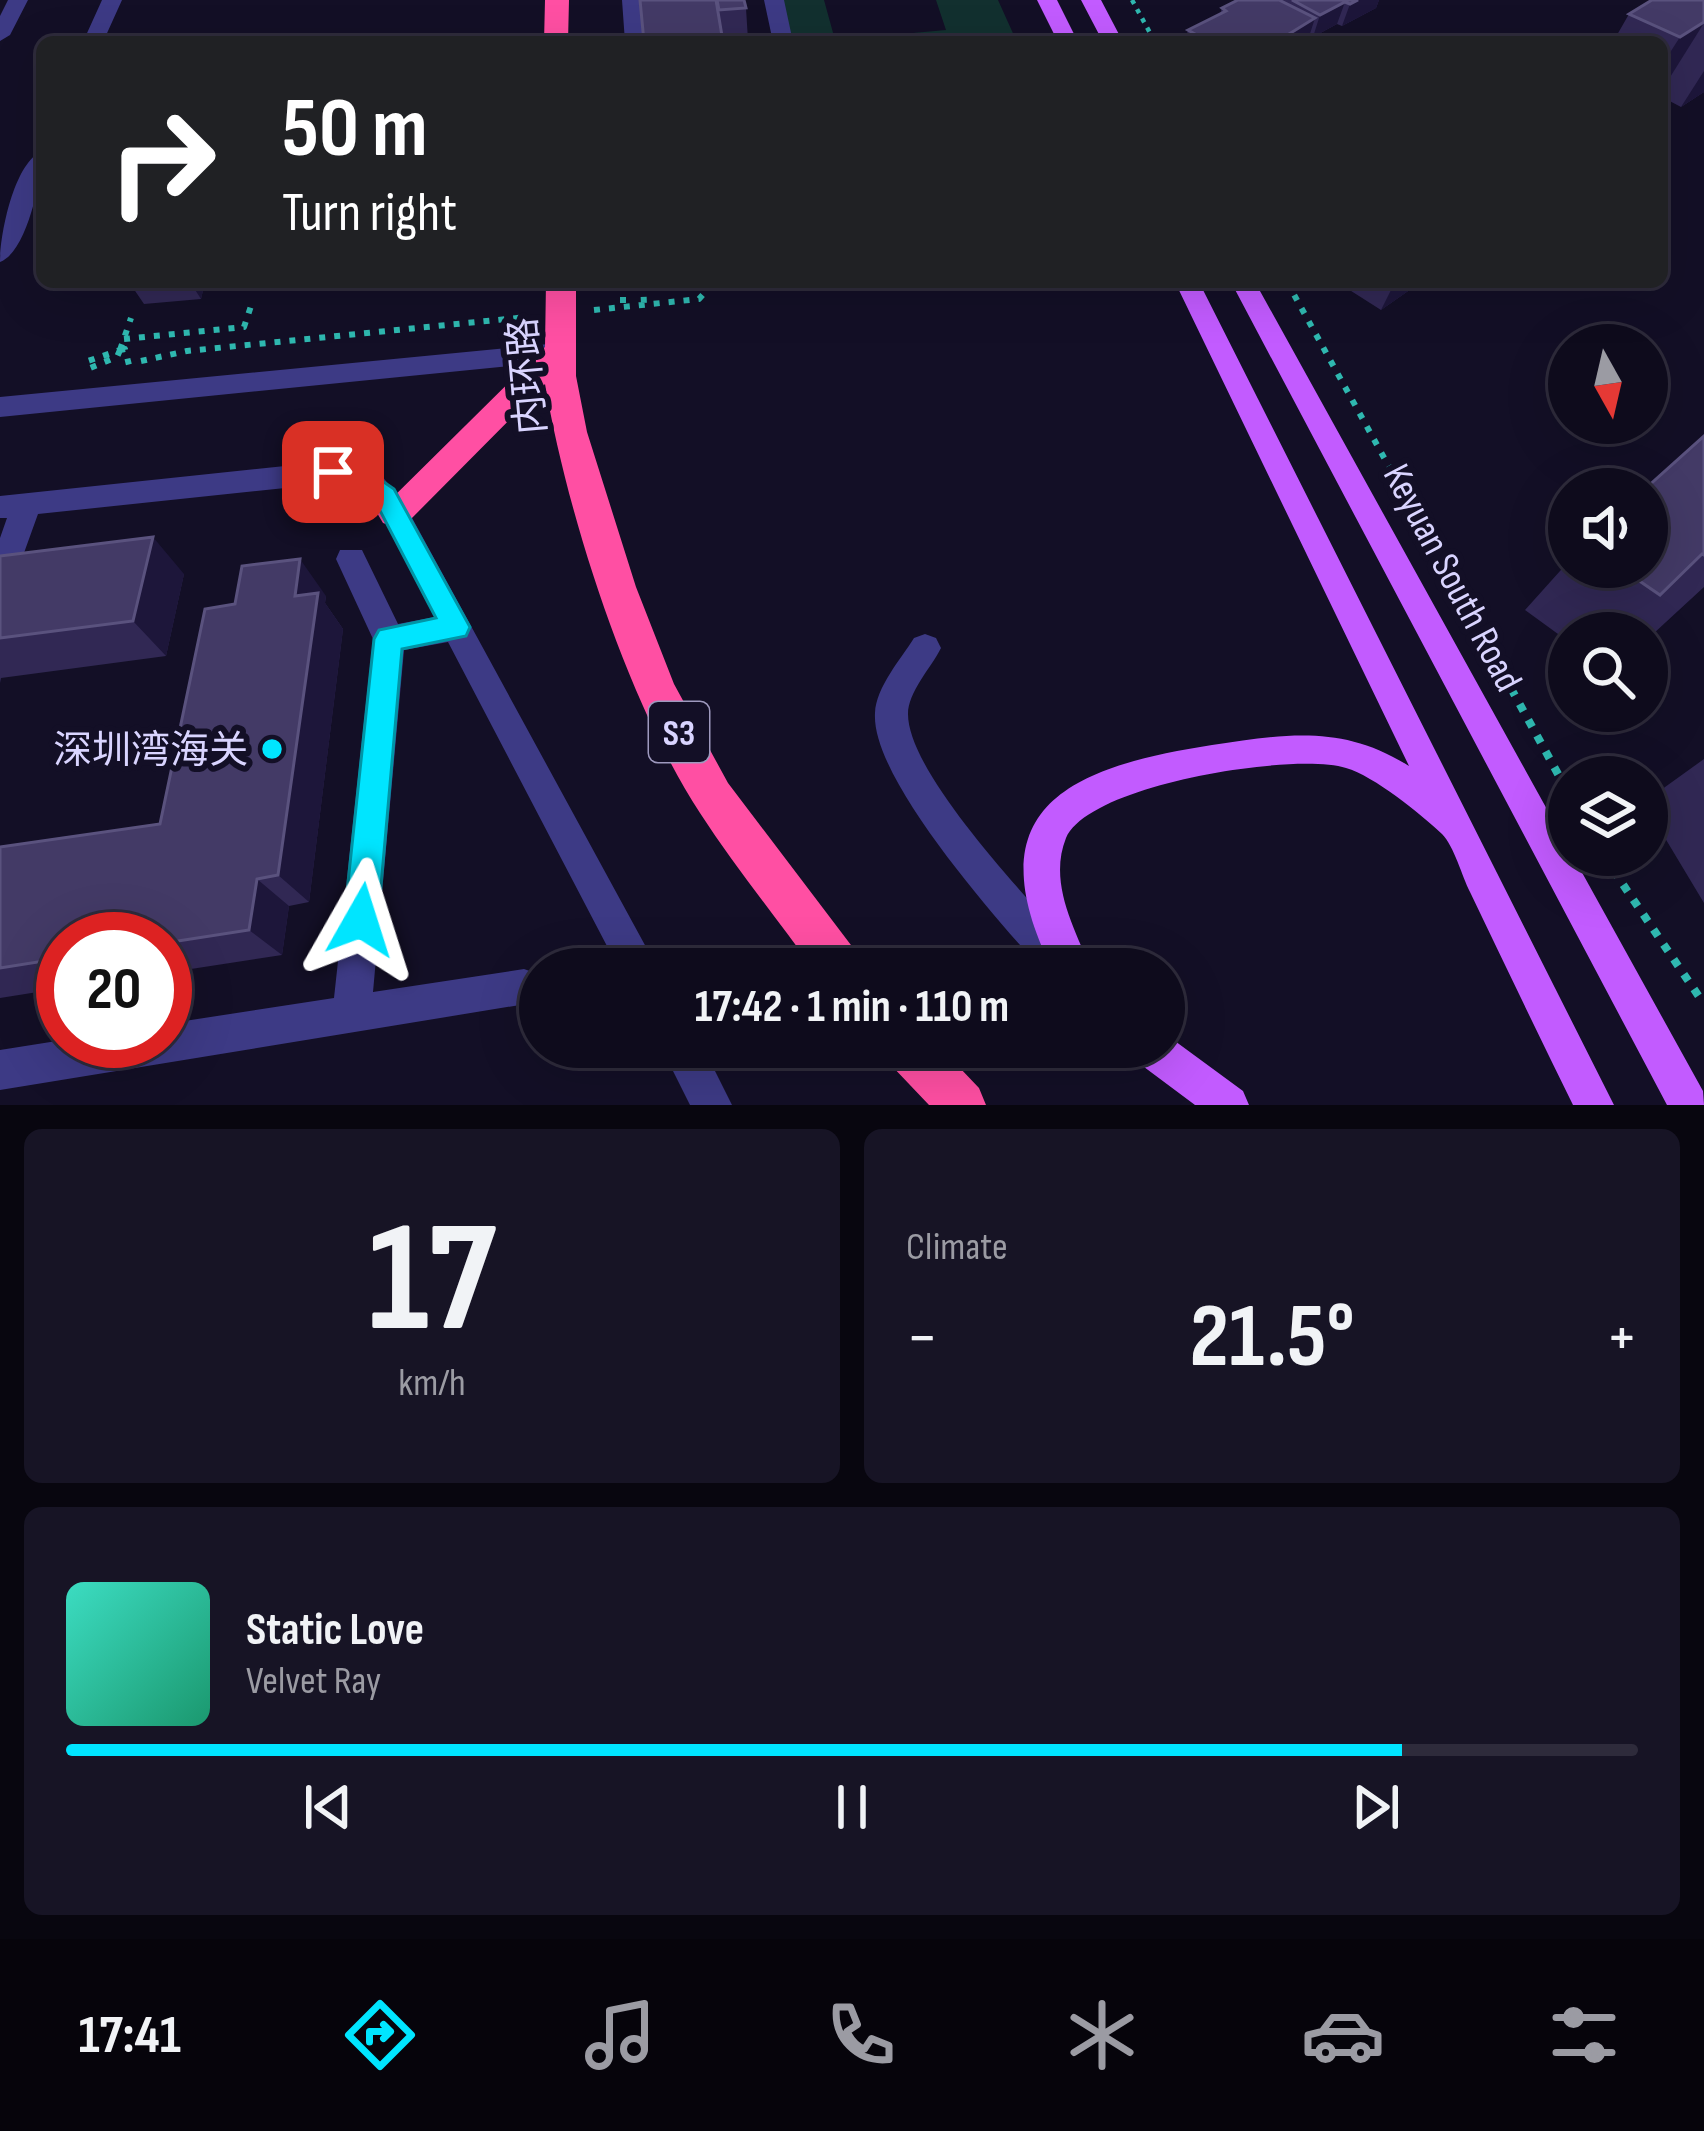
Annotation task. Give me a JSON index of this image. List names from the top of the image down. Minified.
{"streets":{"highway":["内环路","S3"],"main road":["Keyuan South Road"]},"places":["深圳湾海关"],"north":"bottom","page":{"turn":["50 m","Turn right"],"limit":"20","trip":"17:42 · 1 min · 110 m","tile":[["17","km/h"],"Climate"],"heat":["−","21.5°","+"],"song":["Static Love","Velvet Ray"],"tabs":"17:41"}}
